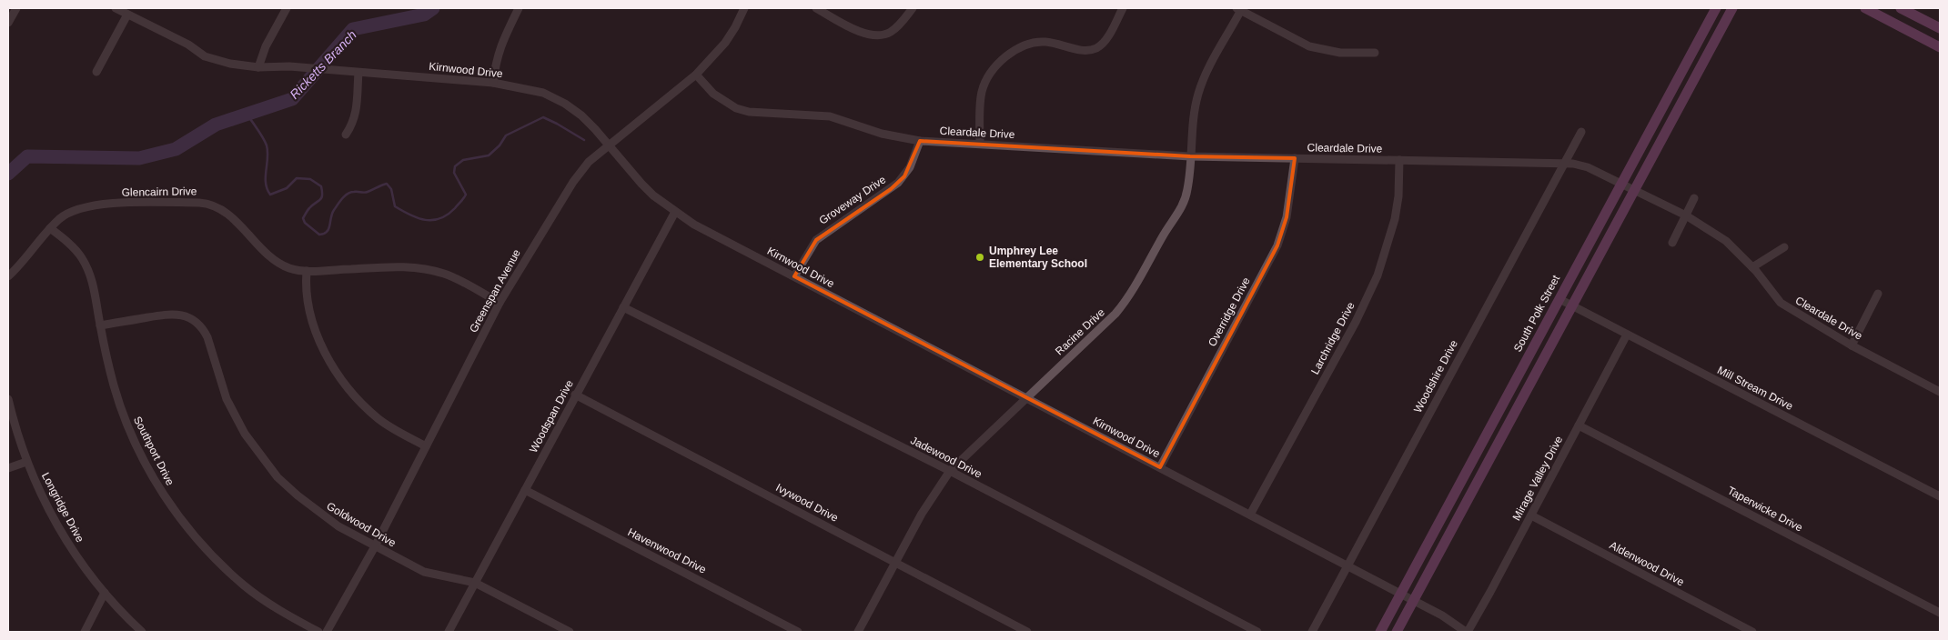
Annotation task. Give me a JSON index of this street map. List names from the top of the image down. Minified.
{"streets":{"main road":["South Polk Street"],"street":["Kirnwood Drive","Cleardale Drive","Glencairn Drive","Groveway Drive","Greenspan Avenue","Overridge Drive","Racine Drive","Larchridge Drive","Woodshire Drive","Mill Stream Drive","Woodspan Drive","Southport Drive","Jadewood Drive","Mirage Valley Drive","Ivywood Drive","Longridge Drive","Taperwicke Drive","Goldwood Drive","Havenwood Drive","Aldenwood Drive"]},"crossings":[["Kirnwood Drive","Groveway Drive"],["Kirnwood Drive","Greenspan Avenue"],["Kirnwood Drive","Overridge Drive"],["Kirnwood Drive","South Polk Street"],["Kirnwood Drive","Racine Drive"],["Kirnwood Drive","Larchridge Drive"],["Kirnwood Drive","Woodshire Drive"],["Kirnwood Drive","Woodspan Drive"],["Kirnwood Drive","Mirage Valley Drive"],["Cleardale Drive","Groveway Drive"],["Cleardale Drive","Greenspan Avenue"],["Cleardale Drive","Overridge Drive"],["Cleardale Drive","South Polk Street"],["Cleardale Drive","Racine Drive"],["Cleardale Drive","Larchridge Drive"],["Cleardale Drive","Woodshire Drive"],["Glencairn Drive","Greenspan Avenue"],["Glencairn Drive","Southport Drive"],["Greenspan Avenue","Goldwood Drive"],["South Polk Street","Mill Stream Drive"],["Racine Drive","Jadewood Drive"],["Racine Drive","Ivywood Drive"],["Mill Stream Drive","Mirage Valley Drive"],["Woodspan Drive","Jadewood Drive"],["Woodspan Drive","Ivywood Drive"],["Woodspan Drive","Goldwood Drive"],["Woodspan Drive","Havenwood Drive"],["Southport Drive","Goldwood Drive"],["Mirage Valley Drive","Taperwicke Drive"],["Mirage Valley Drive","Aldenwood Drive"]],"water":["Ricketts Branch"],"places":["Umphrey Lee Elementary School"]}
